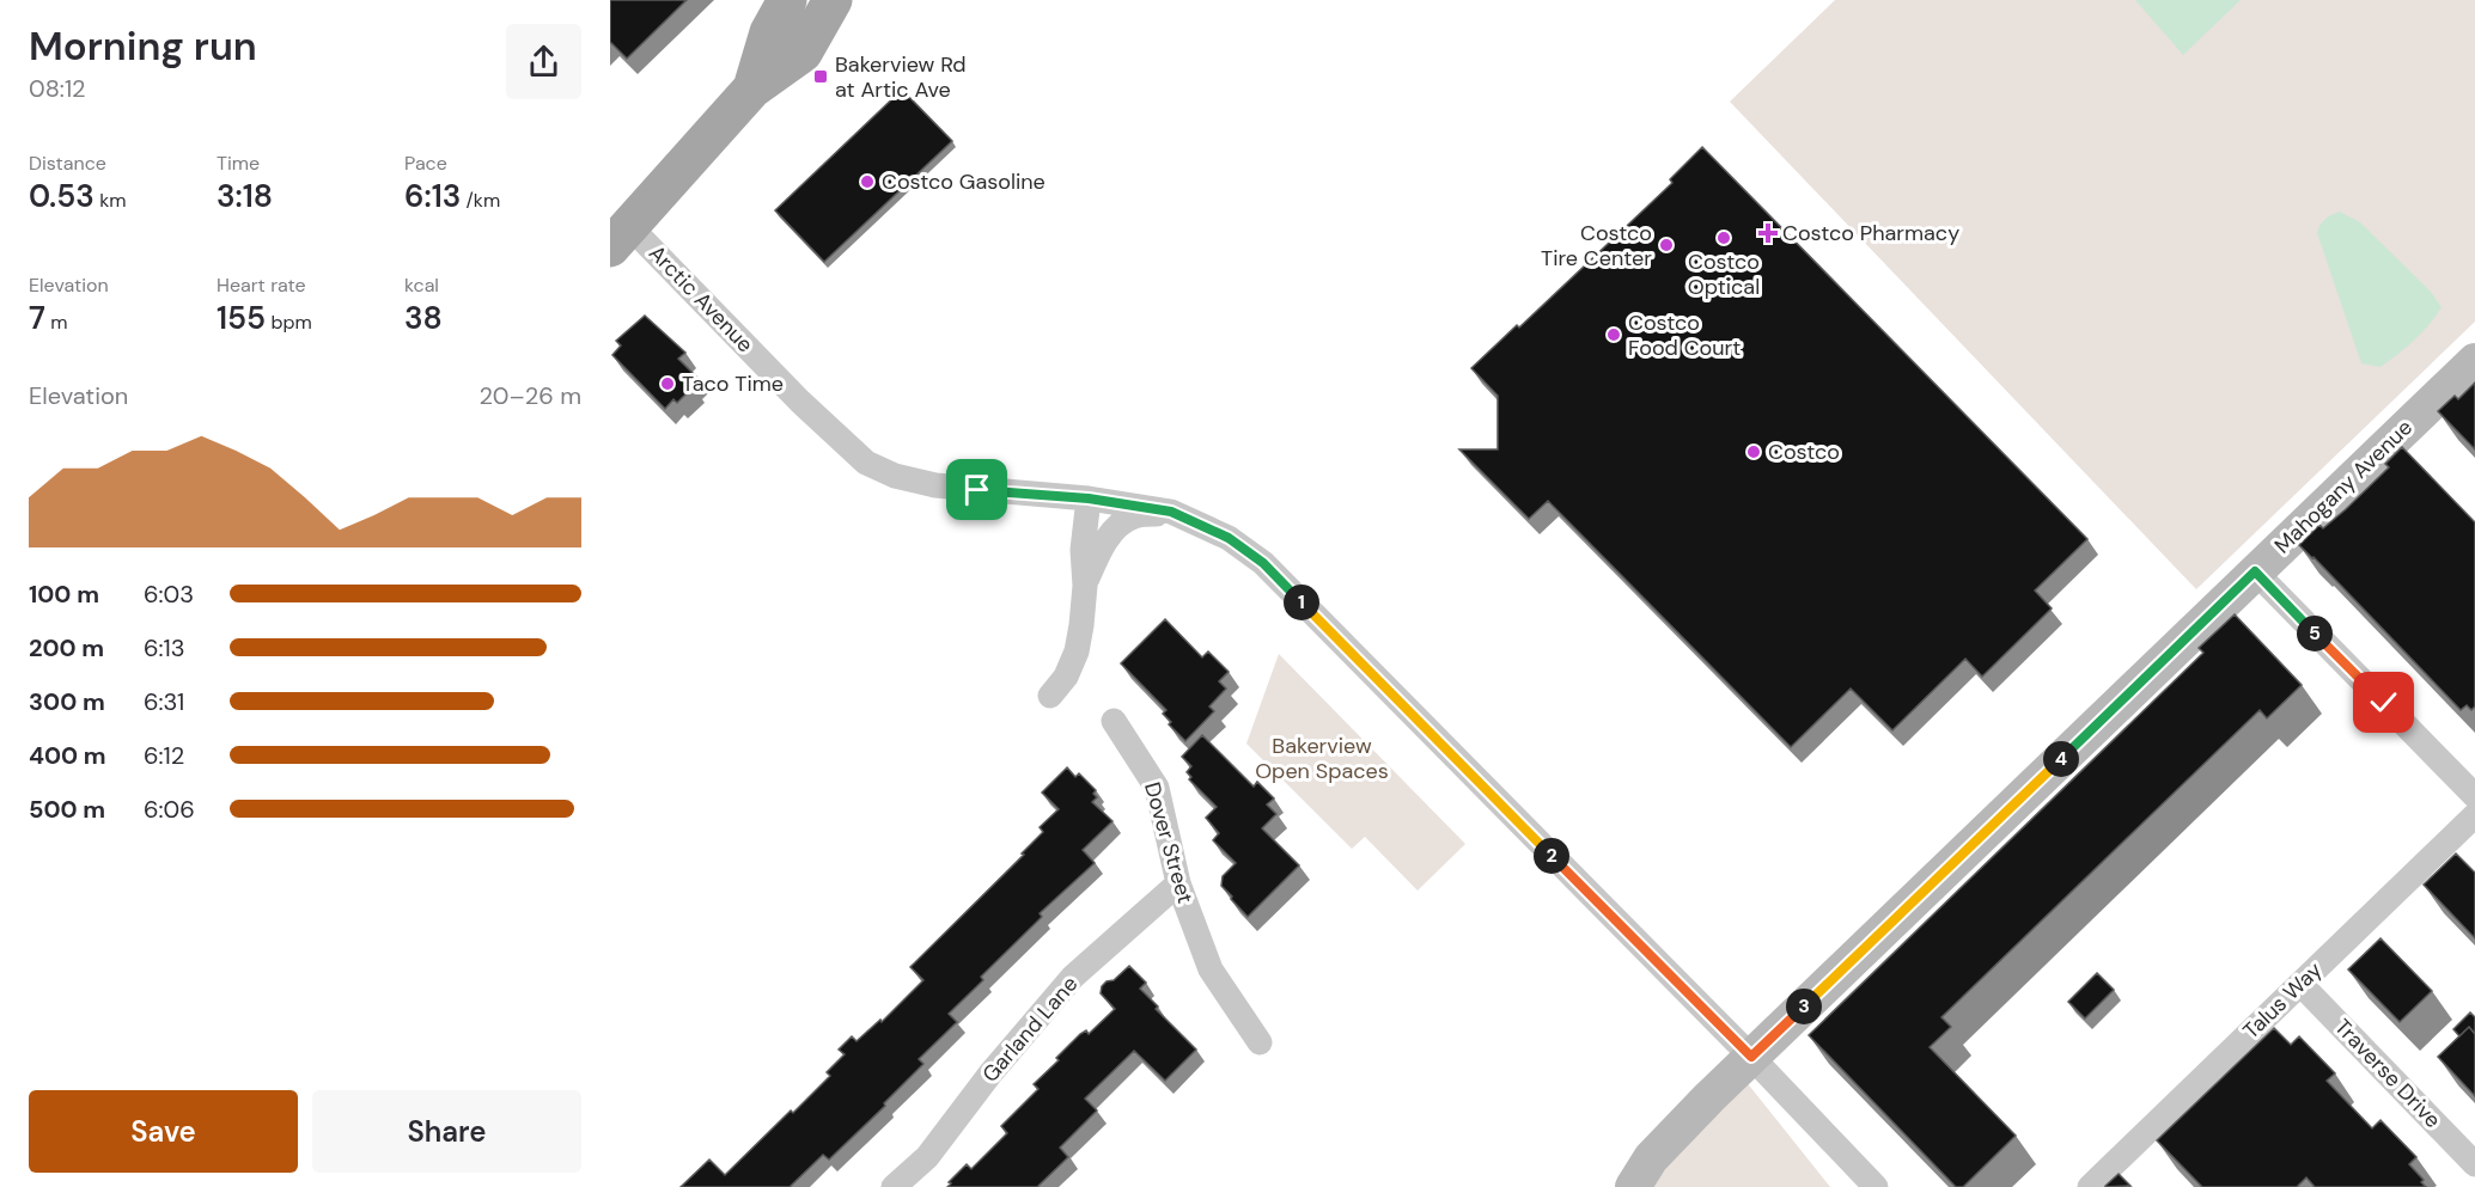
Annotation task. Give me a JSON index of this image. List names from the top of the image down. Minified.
{"streets":{"street":["Arctic Avenue","Mahogany Avenue","Dover Street","Talus Way","Garland Lane","Traverse Drive"]},"crossings":[["Arctic Avenue","Mahogany Avenue"],["Dover Street","Garland Lane"],["Talus Way","Traverse Drive"]],"parks":["Bakerview Open Spaces"],"places":{"transit":["Bakerview Rd at Artic Ave"],"other":["Costco Gasoline","Costco Optical","Costco Tire Center","Costco Food Court","Taco Time","Costco"],"health":["Costco Pharmacy"]},"page":{"heading":["Morning run","08:12"],"stats":[["Distance","0.53 km"],["Time","3:18"],["Pace","6:13 /km"],["Elevation","7 m"],["Heart rate","155 bpm"],["kcal","38"]],"chart":["Elevation","20–26 m"],"list":[{"name":"100 m","note":"6:03"},{"name":"200 m","note":"6:13"},{"name":"300 m","note":"6:31"},{"name":"400 m","note":"6:12"},{"name":"500 m","note":"6:06"}],"pins":["1","5","4","2","3"],"buttons":["Save","Share"]}}
